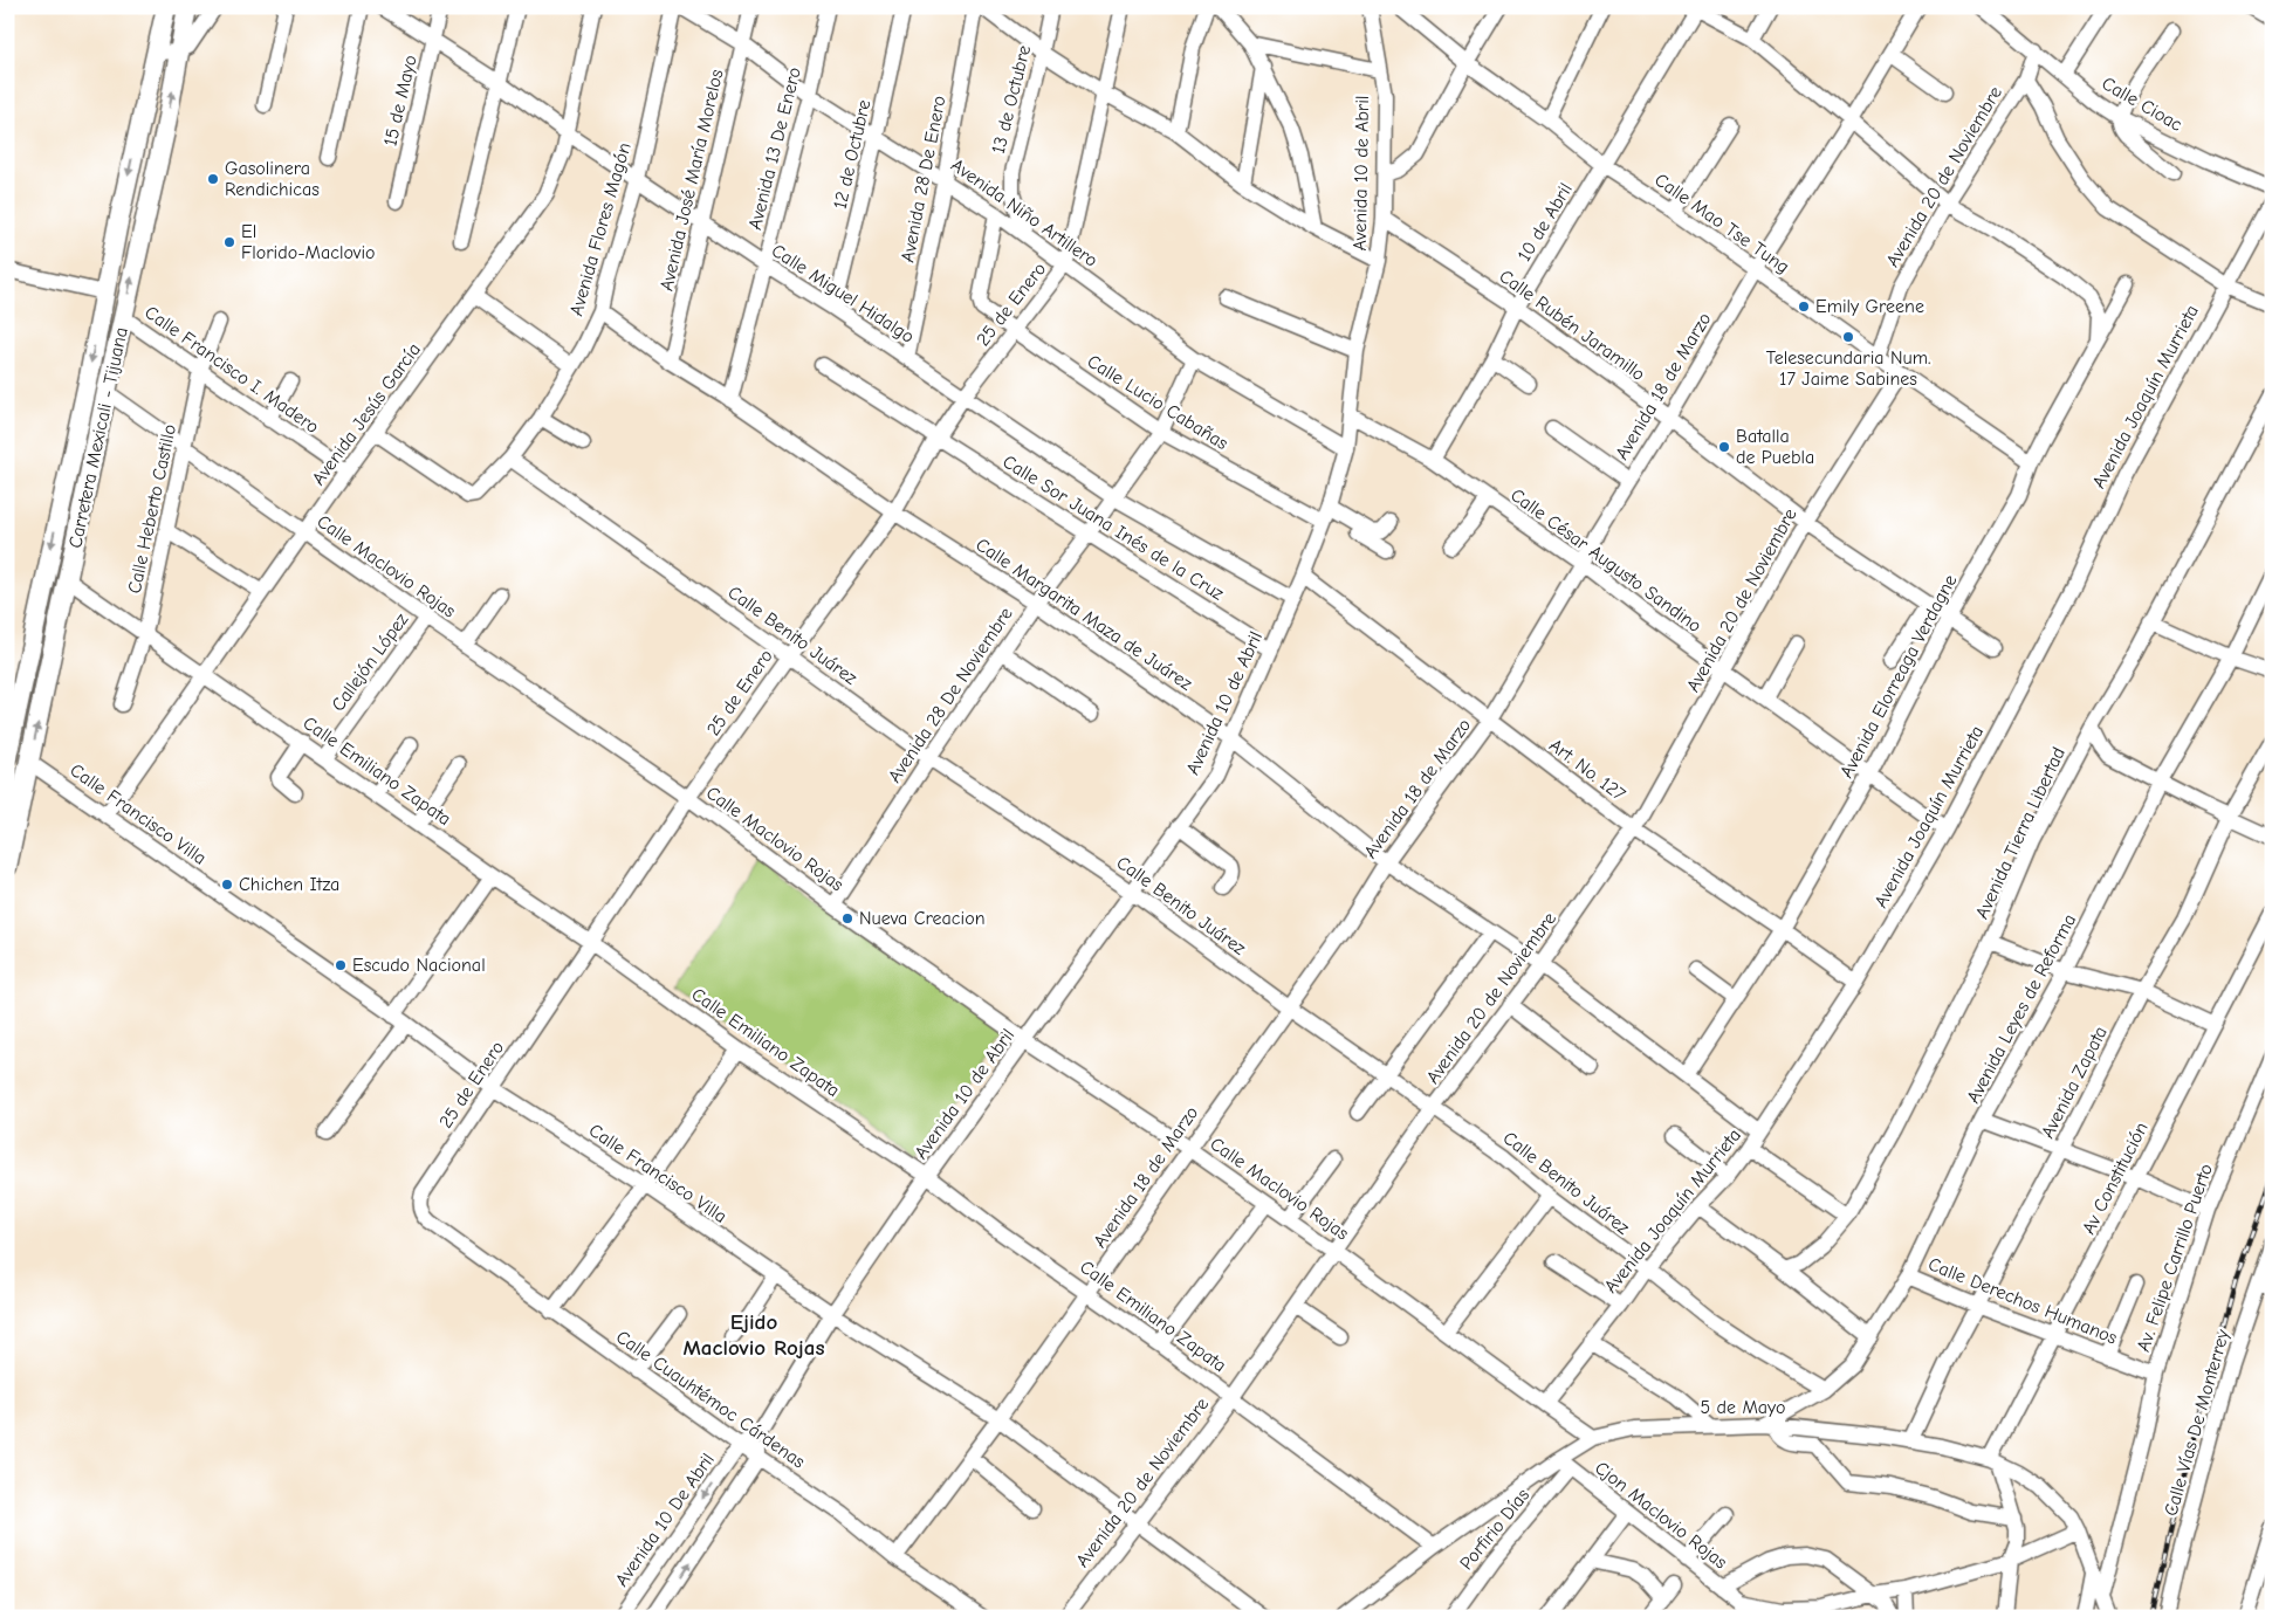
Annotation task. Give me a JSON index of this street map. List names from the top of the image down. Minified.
{"streets":{"main road":["Carretera Mexicali - Tijuana"],"street":["13 de Octubre","15 de Mayo","Calle Cioac","Avenida 13 De Enero","12 de Octubre","Avenida 10 de Abril","Avenida 20 de Noviembre","Avenida 28 De Enero","Avenida José María Morelos","Avenida Niño Artillero","10 de Abril","Calle Mao Tse Tung","Avenida Flores Magón","Calle Miguel Hidalgo","25 de Enero","Calle Rubén Jaramillo","Calle Francisco I. Madero","Avenida 18 de Marzo","Avenida Joaquín Murrieta","Calle Lucio Cabañas","Avenida Jesús García","Calle Heberto Castillo","Calle Sor Juana Inés de la Cruz","Calle César Augusto Sandino","Calle Maclovio Rojas","Calle Margarita Maza de Juárez","Calle Benito Juárez","Callejón López","Avenida Elorreaga Verdagne","Avenida 28 De Noviembre","Art. No. 127","Calle Emiliano Zapata","Calle Francisco Villa","Avenida Tierra Libertad","Avenida Leyes de Reforma","Avenida Zapata","Av Constitución","Av. Felipe Carrillo Puerto","Calle Derechos Humanos","Calle Cuauhtémoc Cárdenas","5 de Mayo","Calle Vías De Monterrey","Cjon Maclovio Rojas","Avenida 10 De Abril","Porfirio Días"]},"crossings":[["13 de Octubre","Avenida Niño Artillero"],["15 de Mayo","Calle Miguel Hidalgo"],["Calle Cioac","Avenida 20 de Noviembre"],["Avenida 13 De Enero","Avenida Niño Artillero"],["Avenida 13 De Enero","Calle Miguel Hidalgo"],["Avenida 13 De Enero","Calle Margarita Maza de Juárez"],["12 de Octubre","Avenida Niño Artillero"],["12 de Octubre","Calle Miguel Hidalgo"],["Avenida 10 de Abril","Avenida Niño Artillero"],["Avenida 10 de Abril","Calle Miguel Hidalgo"],["Avenida 10 de Abril","Calle Rubén Jaramillo"],["Avenida 10 de Abril","Calle Lucio Cabañas"],["Avenida 10 de Abril","Calle Sor Juana Inés de la Cruz"],["Avenida 10 de Abril","Calle César Augusto Sandino"],["Avenida 10 de Abril","Calle Maclovio Rojas"],["Avenida 10 de Abril","Calle Margarita Maza de Juárez"],["Avenida 10 de Abril","Calle Benito Juárez"],["Avenida 10 de Abril","Art. No. 127"],["Avenida 10 de Abril","Calle Emiliano Zapata"],["Avenida 10 de Abril","Calle Francisco Villa"],["Avenida 20 de Noviembre","Calle Mao Tse Tung"],["Avenida 20 de Noviembre","Calle Rubén Jaramillo"],["Avenida 20 de Noviembre","Calle César Augusto Sandino"],["Avenida 20 de Noviembre","Calle Maclovio Rojas"],["Avenida 20 de Noviembre","Calle Margarita Maza de Juárez"],["Avenida 20 de Noviembre","Calle Benito Juárez"],["Avenida 20 de Noviembre","Art. No. 127"],["Avenida 20 de Noviembre","Calle Emiliano Zapata"],["Avenida 20 de Noviembre","Calle Francisco Villa"],["Avenida 28 De Enero","Avenida Niño Artillero"],["Avenida 28 De Enero","Calle Miguel Hidalgo"],["Avenida José María Morelos","Avenida Niño Artillero"],["Avenida José María Morelos","Calle Miguel Hidalgo"],["Avenida José María Morelos","Calle Margarita Maza de Juárez"],["Avenida Niño Artillero","25 de Enero"],["Avenida Niño Artillero","Calle Lucio Cabañas"],["Avenida Niño Artillero","Avenida 28 De Noviembre"],["10 de Abril","Calle Mao Tse Tung"],["10 de Abril","Calle Rubén Jaramillo"],["10 de Abril","Calle César Augusto Sandino"],["Calle Mao Tse Tung","Avenida 18 de Marzo"],["Calle Mao Tse Tung","Avenida Elorreaga Verdagne"],["Avenida Flores Magón","Calle Miguel Hidalgo"],["Avenida Flores Magón","Avenida Jesús García"],["Avenida Flores Magón","Calle Margarita Maza de Juárez"],["Avenida Flores Magón","Calle Benito Juárez"],["Calle Miguel Hidalgo","25 de Enero"],["Calle Miguel Hidalgo","Avenida Jesús García"],["Calle Miguel Hidalgo","Avenida 28 De Noviembre"],["25 de Enero","Calle Lucio Cabañas"],["25 de Enero","Calle Sor Juana Inés de la Cruz"],["25 de Enero","Calle Maclovio Rojas"],["25 de Enero","Calle Margarita Maza de Juárez"],["25 de Enero","Calle Benito Juárez"],["25 de Enero","Calle Emiliano Zapata"],["25 de Enero","Calle Francisco Villa"],["25 de Enero","Calle Cuauhtémoc Cárdenas"],["Calle Rubén Jaramillo","Avenida 18 de Marzo"],["Calle Rubén Jaramillo","Avenida Elorreaga Verdagne"],["Calle Francisco I. Madero","Avenida Jesús García"],["Calle Francisco I. Madero","Carretera Mexicali - Tijuana"],["Calle Francisco I. Madero","Calle Heberto Castillo"],["Avenida 18 de Marzo","Calle César Augusto Sandino"],["Avenida 18 de Marzo","Calle Maclovio Rojas"],["Avenida 18 de Marzo","Calle Margarita Maza de Juárez"],["Avenida 18 de Marzo","Calle Benito Juárez"],["Avenida 18 de Marzo","Art. No. 127"],["Avenida 18 de Marzo","Calle Emiliano Zapata"],["Avenida 18 de Marzo","Calle Francisco Villa"],["Avenida 18 de Marzo","Calle Cuauhtémoc Cárdenas"],["Avenida Joaquín Murrieta","Calle César Augusto Sandino"],["Avenida Joaquín Murrieta","Calle Maclovio Rojas"],["Avenida Joaquín Murrieta","Calle Margarita Maza de Juárez"],["Avenida Joaquín Murrieta","Calle Benito Juárez"],["Avenida Joaquín Murrieta","Art. No. 127"],["Calle Lucio Cabañas","Avenida 28 De Noviembre"],["Avenida Jesús García","Calle Maclovio Rojas"],["Avenida Jesús García","Calle Emiliano Zapata"],["Avenida Jesús García","Calle Francisco Villa"],["Carretera Mexicali - Tijuana","Calle Maclovio Rojas"],["Carretera Mexicali - Tijuana","Calle Emiliano Zapata"],["Carretera Mexicali - Tijuana","Calle Francisco Villa"],["Calle Heberto Castillo","Calle Maclovio Rojas"],["Calle Heberto Castillo","Calle Emiliano Zapata"],["Calle Sor Juana Inés de la Cruz","Avenida 28 De Noviembre"],["Calle César Augusto Sandino","Avenida Elorreaga Verdagne"],["Calle Maclovio Rojas","Callejón López"],["Calle Maclovio Rojas","Avenida 28 De Noviembre"],["Calle Maclovio Rojas","5 de Mayo"],["Calle Margarita Maza de Juárez","Avenida Elorreaga Verdagne"],["Calle Margarita Maza de Juárez","Avenida 28 De Noviembre"],["Calle Benito Juárez","Avenida 28 De Noviembre"],["Calle Benito Juárez","Avenida Leyes de Reforma"],["Callejón López","Calle Emiliano Zapata"],["Avenida Elorreaga Verdagne","Art. No. 127"],["Calle Emiliano Zapata","5 de Mayo"],["Avenida Leyes de Reforma","Calle Derechos Humanos"],["Avenida Leyes de Reforma","5 de Mayo"],["Avenida Zapata","Calle Derechos Humanos"],["Avenida Zapata","5 de Mayo"],["Av Constitución","Calle Derechos Humanos"],["Av Constitución","5 de Mayo"],["Av. Felipe Carrillo Puerto","Calle Derechos Humanos"],["Av. Felipe Carrillo Puerto","5 de Mayo"],["Calle Cuauhtémoc Cárdenas","Avenida 10 De Abril"],["5 de Mayo","Cjon Maclovio Rojas"],["5 de Mayo","Porfirio Días"],["Cjon Maclovio Rojas","Porfirio Días"]],"districts":["Ejido Maclovio Rojas"],"places":["Gasolinera Rendichicas","El Florido-Maclovio","Emily Greene","Telesecundaria Num. 17 Jaime Sabines","Batalla de Puebla","Chichen Itza","Nueva Creacion","Escudo Nacional"]}
